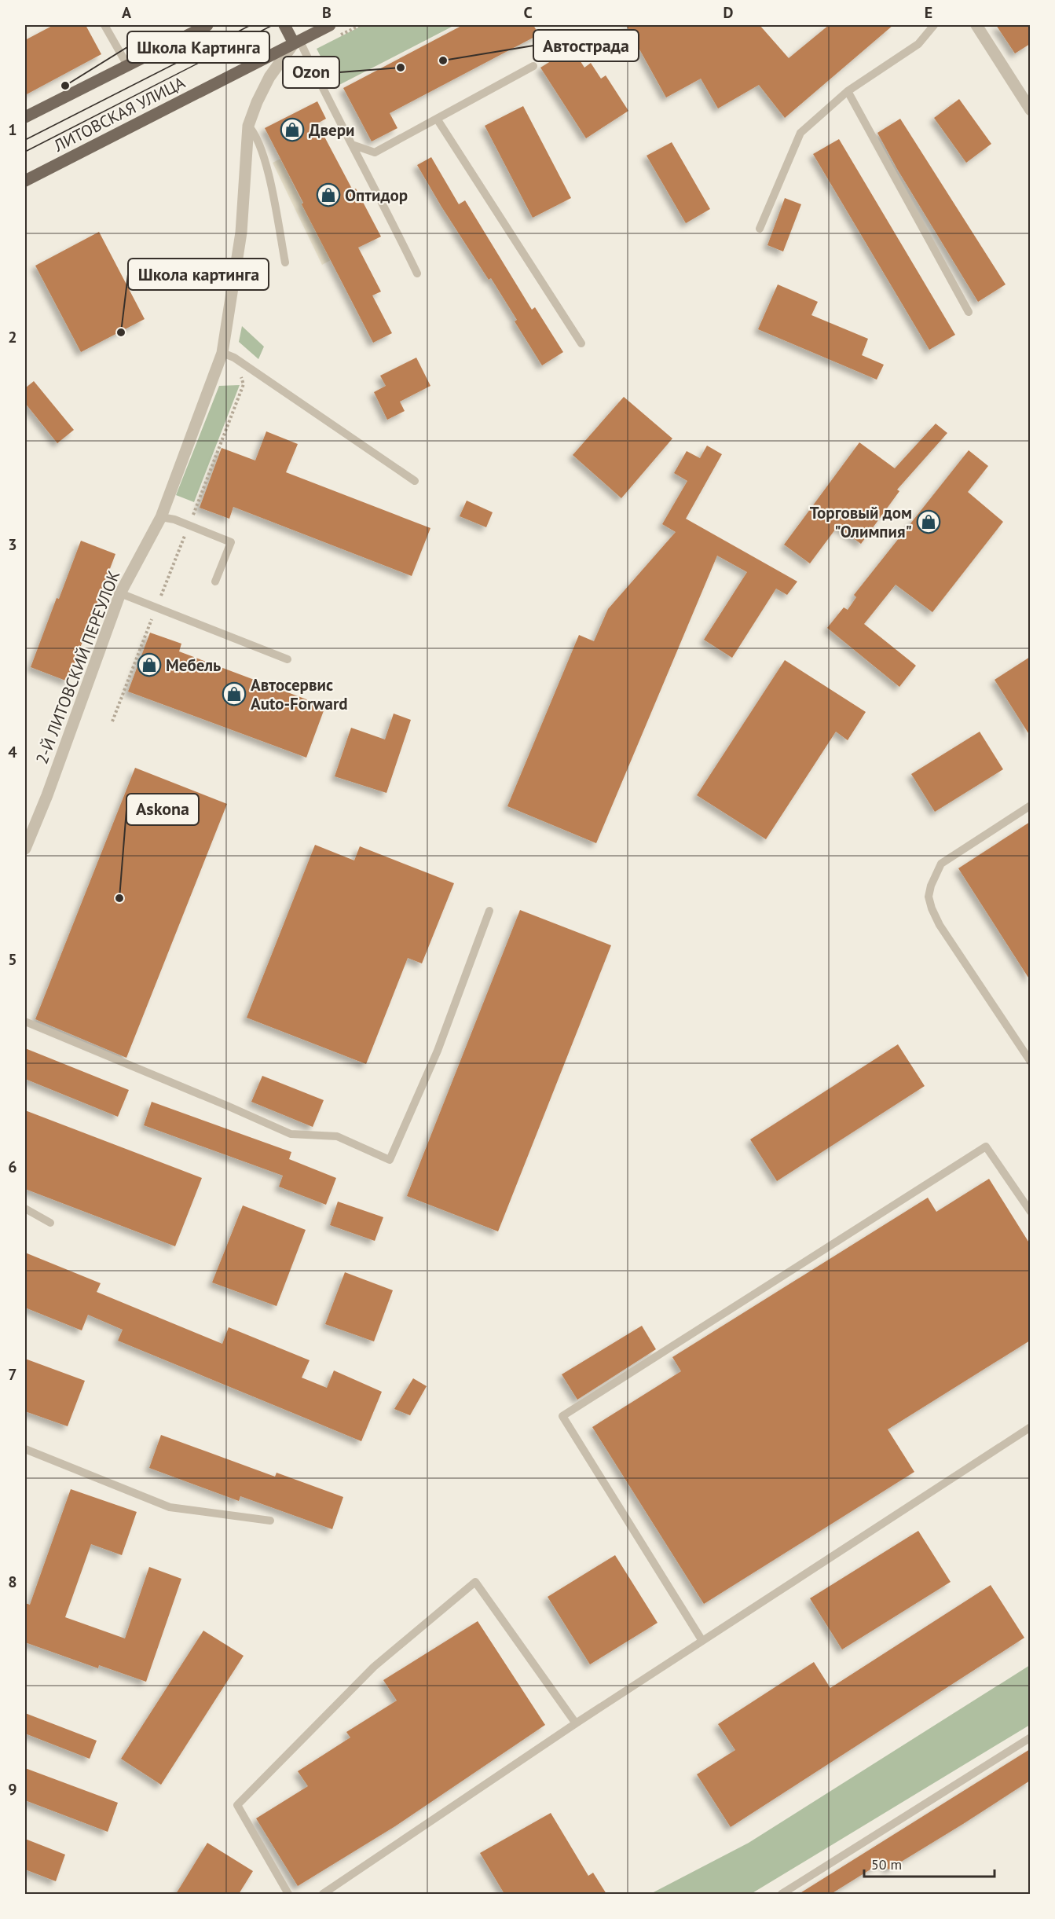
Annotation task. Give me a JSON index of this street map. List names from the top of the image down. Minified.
{"streets":{"main road":["ЛИТОВСКАЯ УЛИЦА"],"street":["2-Й ЛИТОВСКИЙ ПЕРЕУЛОК"]},"crossings":[["ЛИТОВСКАЯ УЛИЦА","2-Й ЛИТОВСКИЙ ПЕРЕУЛОК"]],"places":{"other":["Автострада","Ozon","Школа Картинга","Школа картинга","Askona"],"shop":["Двери","Оптидор","Торговый дом \"Олимпия\"","Мебель","Автосервис Auto-Forward"]},"scale_bar":"50 m","grid":{"columns":["A","B","C","D","E"],"rows":["1","2","3","4","5","6","7","8","9"]}}
